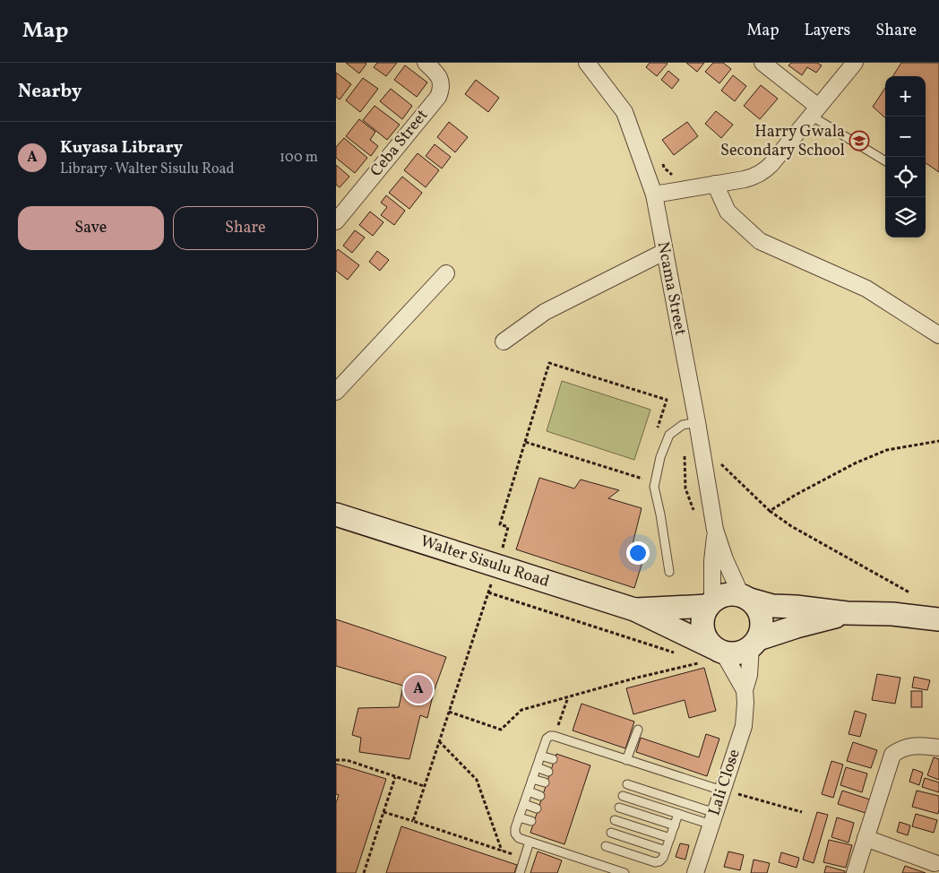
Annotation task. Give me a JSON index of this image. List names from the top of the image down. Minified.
{"streets":{"street":["Ceba Street","Ncama Street","Walter Sisulu Road","Lali Close"]},"crossings":[["Ncama Street","Walter Sisulu Road"],["Ncama Street","Lali Close"],["Walter Sisulu Road","Lali Close"]],"places":{"school or university":["Harry Gwala Secondary School"]},"page":{"header":"Map","nav":["Map","Layers","Share"],"heading":"Nearby","map_buttons":["+","−"],"list":[{"mark":"A","name":"Kuyasa Library","note":"Library · Walter Sisulu Road","value":"100 m"}],"buttons":["Save","Share"],"pins":"A"}}
